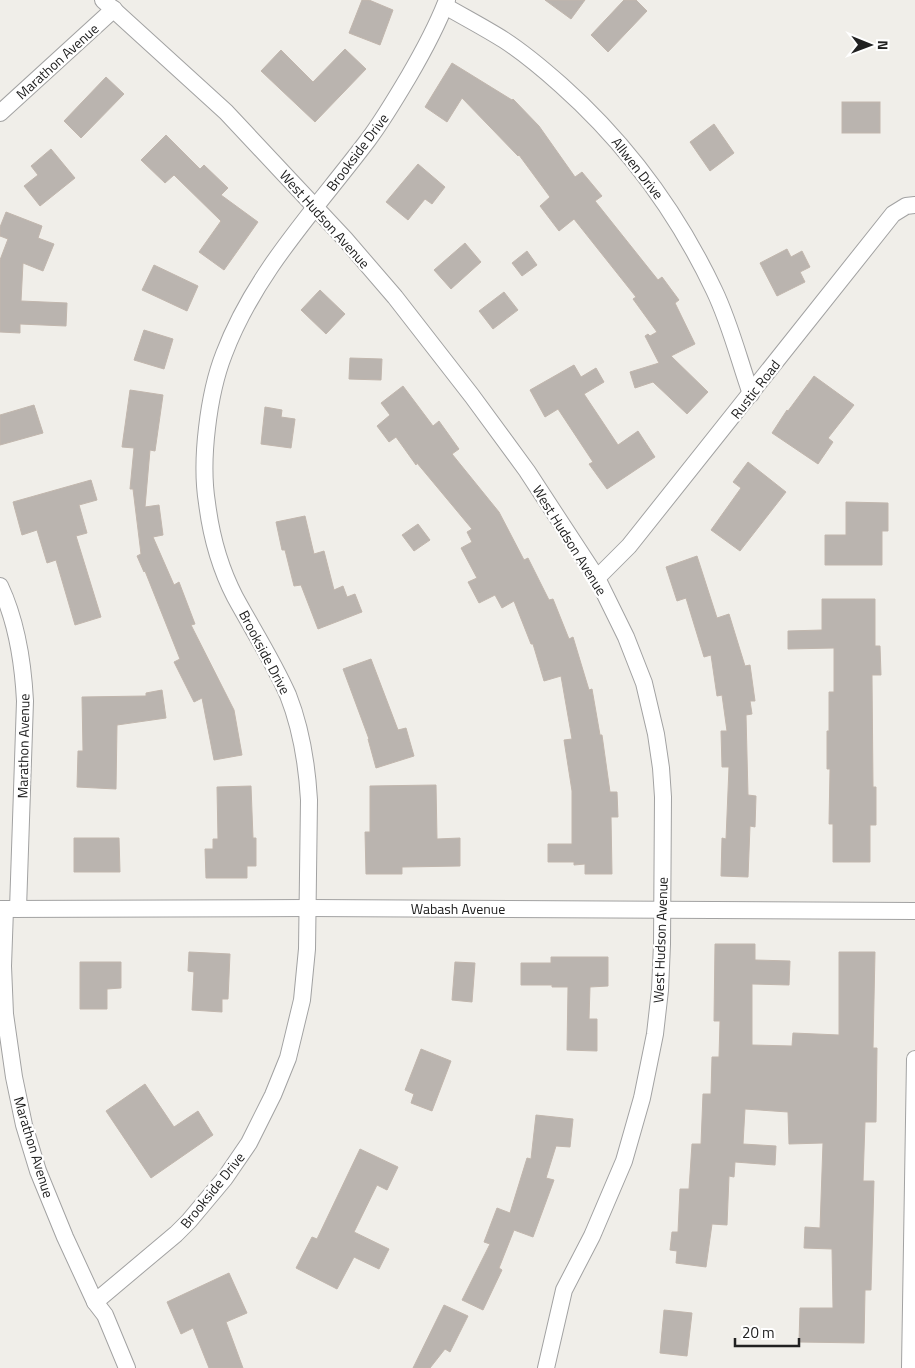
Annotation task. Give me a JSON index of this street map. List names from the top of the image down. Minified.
{"streets":{"street":["Marathon Avenue","Brookside Drive","Allwen Drive","West Hudson Avenue","Rustic Road","Wabash Avenue"]},"crossings":[["Marathon Avenue","Brookside Drive"],["Marathon Avenue","West Hudson Avenue"],["Marathon Avenue","Wabash Avenue"],["Brookside Drive","Allwen Drive"],["Brookside Drive","West Hudson Avenue"],["Brookside Drive","Wabash Avenue"],["Allwen Drive","Rustic Road"],["West Hudson Avenue","Rustic Road"],["West Hudson Avenue","Wabash Avenue"]],"scale_bar":"20 m","north":"right"}
